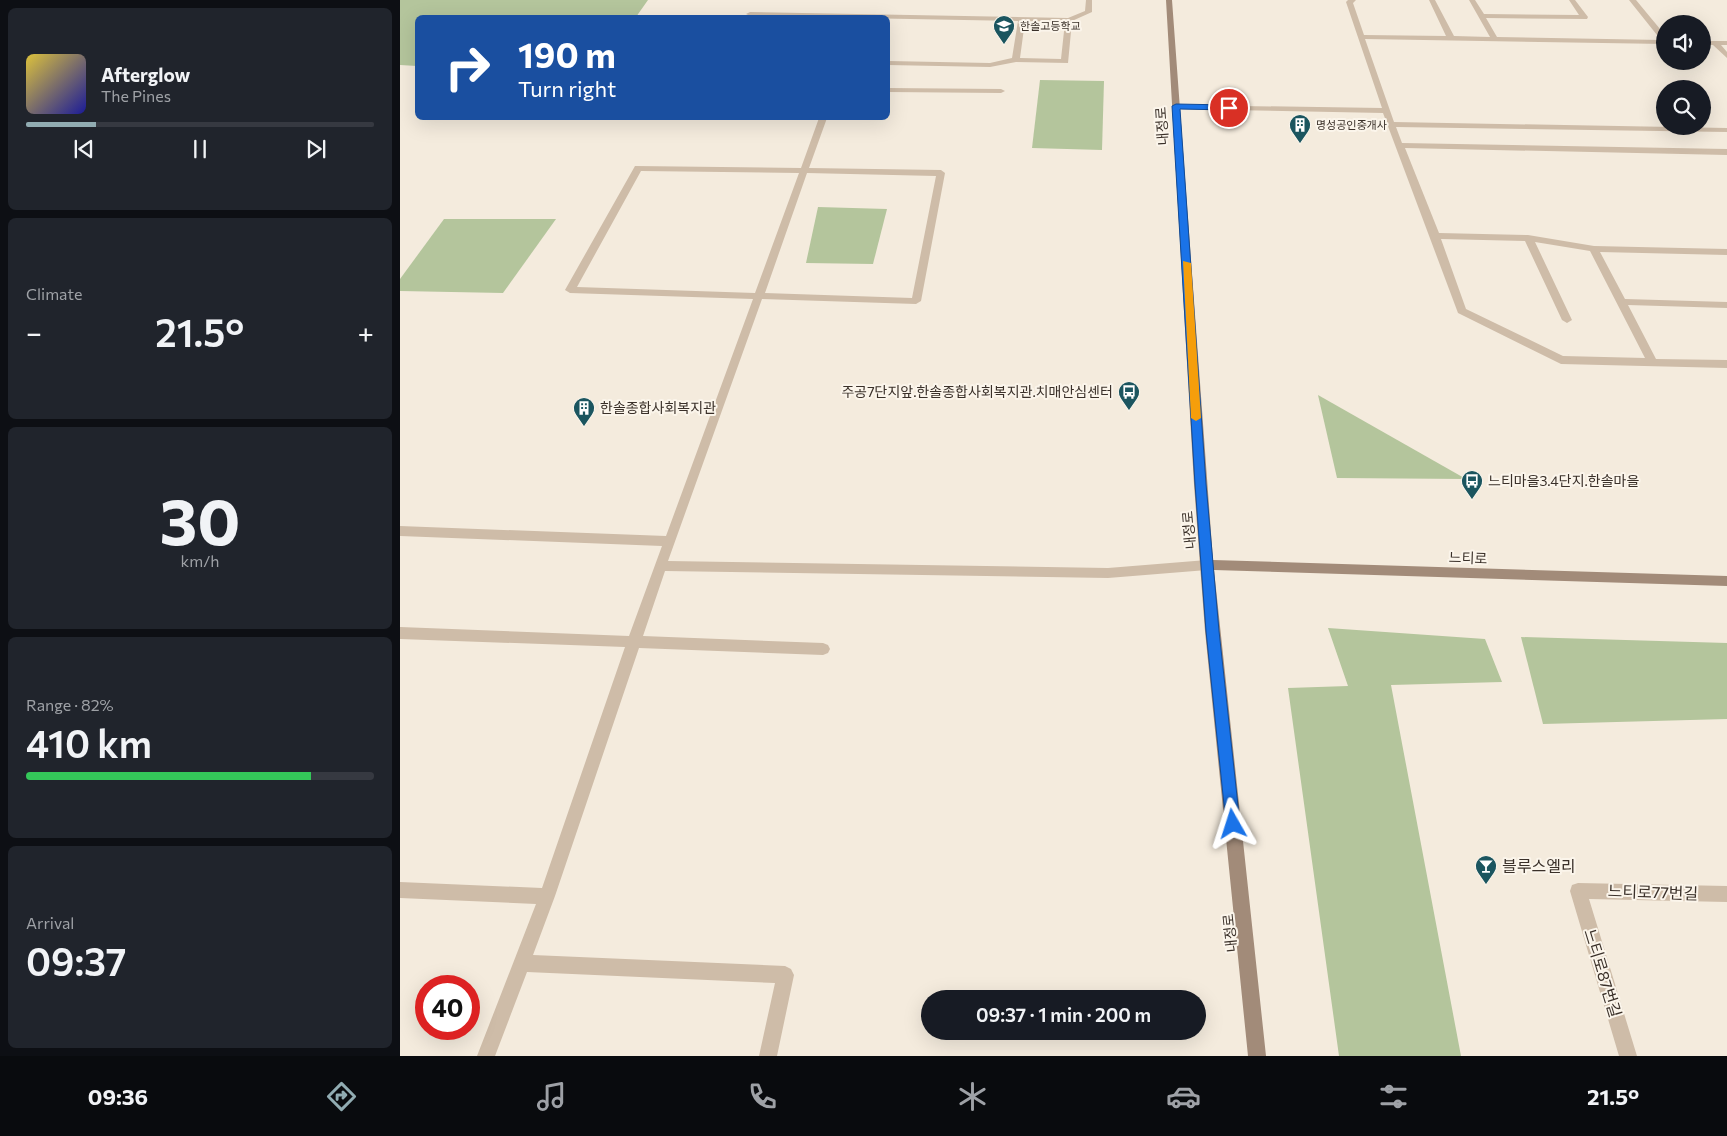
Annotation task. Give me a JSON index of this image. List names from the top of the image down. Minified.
{"streets":{"street":["내정로","느티로"],"lane":["느티로77번길","느티로87번길"]},"crossings":[["내정로","느티로"],["느티로77번길","느티로87번길"]],"places":{"school or university":["한솔고등학교"],"building":["명성공인중개사","한솔종합사회복지관"],"bus stop":["주공7단지앞.한솔종합사회복지관.치매안심센터","느티마을3.4단지.한솔마을"],"bar":["블루스엘리"]},"page":{"turn":["190 m","Turn right"],"song":["Afterglow","The Pines"],"tile":["Climate",["30","km/h"],["Range · 82%","410 km"],["Arrival","09:37"]],"heat":["−","21.5°","+"],"limit":"40","trip":"09:37 · 1 min · 200 m","tabs":["09:36","21.5°"]}}
